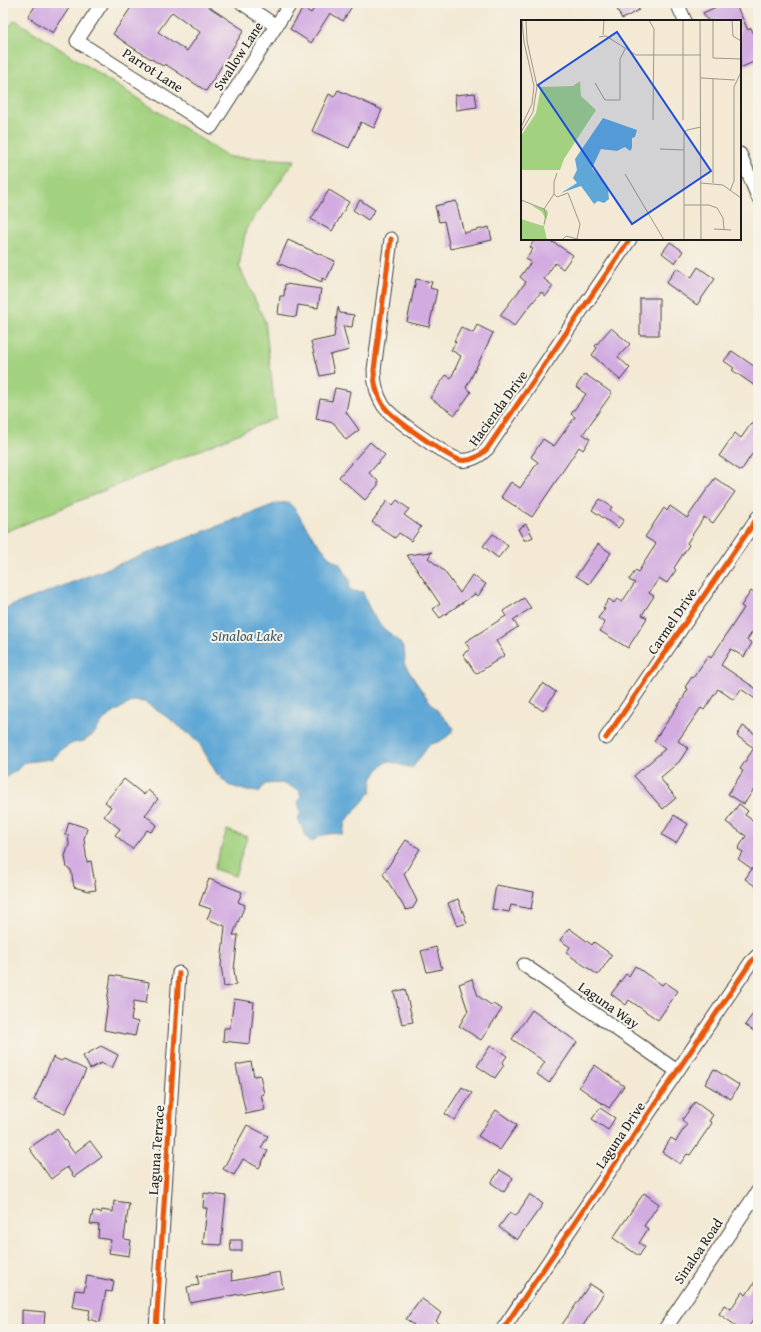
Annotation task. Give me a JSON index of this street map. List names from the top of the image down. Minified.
{"streets":{"street":["Swallow Lane","Parrot Lane","Hacienda Drive","Carmel Drive","Laguna Way","Laguna Drive","Laguna Terrace","Sinaloa Road"]},"crossings":[["Swallow Lane","Parrot Lane"],["Laguna Way","Laguna Drive"]],"water":["Sinaloa Lake"]}
